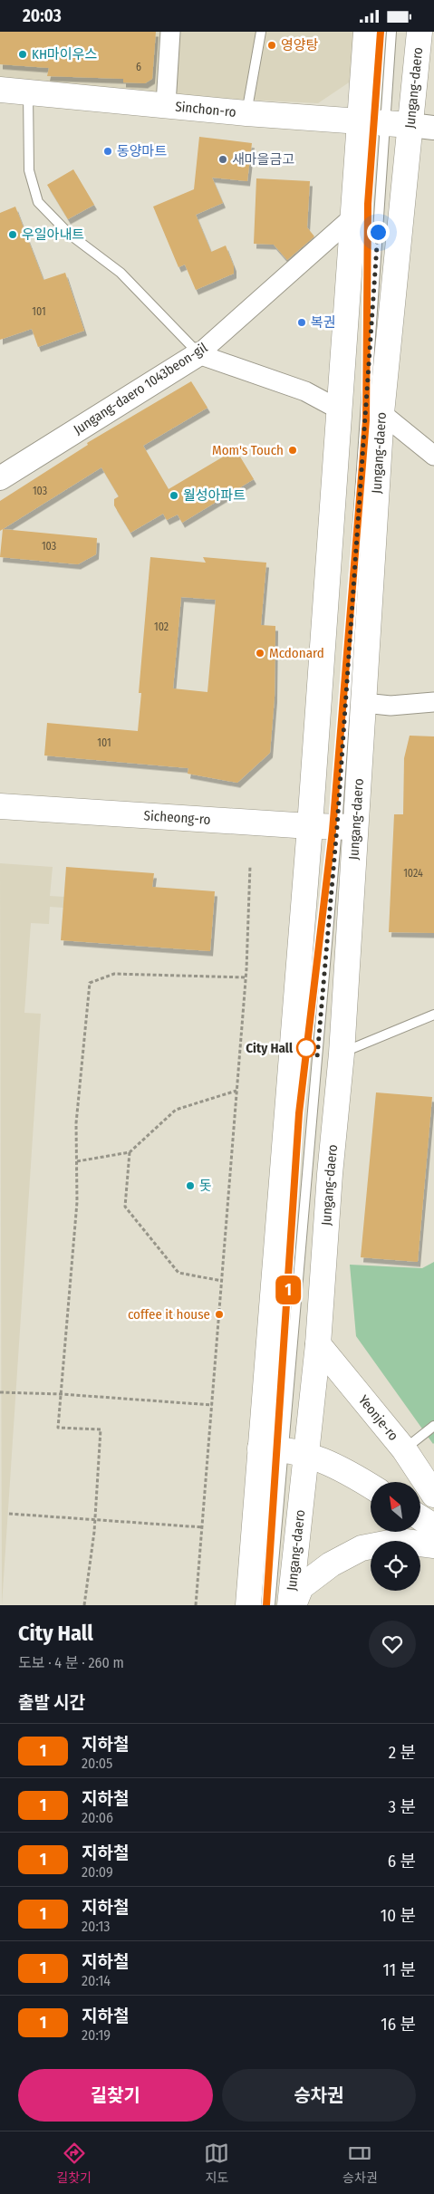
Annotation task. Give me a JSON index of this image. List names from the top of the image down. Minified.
{"streets":{"main road":["Jungang-daero","Sinchon-ro","Sicheong-ro","Yeonje-ro"],"street":["Jungang-daero 1043beon-gil"]},"crossings":[["Jungang-daero","Sinchon-ro"],["Jungang-daero","Jungang-daero 1043beon-gil"],["Jungang-daero","Sicheong-ro"],["Jungang-daero","Yeonje-ro"]],"places":["영양탕","KH마이우스","동양마트","새마을금고","우일아내트","복권","Mom's Touch","월성아파트","Mcdonard","City Hall","돗","coffee it house"],"lines":["metro line 1"],"house_numbers":["6","101","103","103","102","101","1024"],"north":"top left","page":{"status":"20:03","on_map":"1","heading":[["City Hall","도보 · 4 분 · 260 m"],"출발 시간"],"list":[{"mark":"1","name":"지하철","note":"20:05","value":"2 분"},{"mark":"1","name":"지하철","note":"20:06","value":"3 분"},{"mark":"1","name":"지하철","note":"20:09","value":"6 분"},{"mark":"1","name":"지하철","note":"20:13","value":"10 분"},{"mark":"1","name":"지하철","note":"20:14","value":"11 분"},{"mark":"1","name":"지하철","note":"20:19","value":"16 분"}],"buttons":["길찾기","승차권"],"tabs":["길찾기","지도","승차권"]}}
